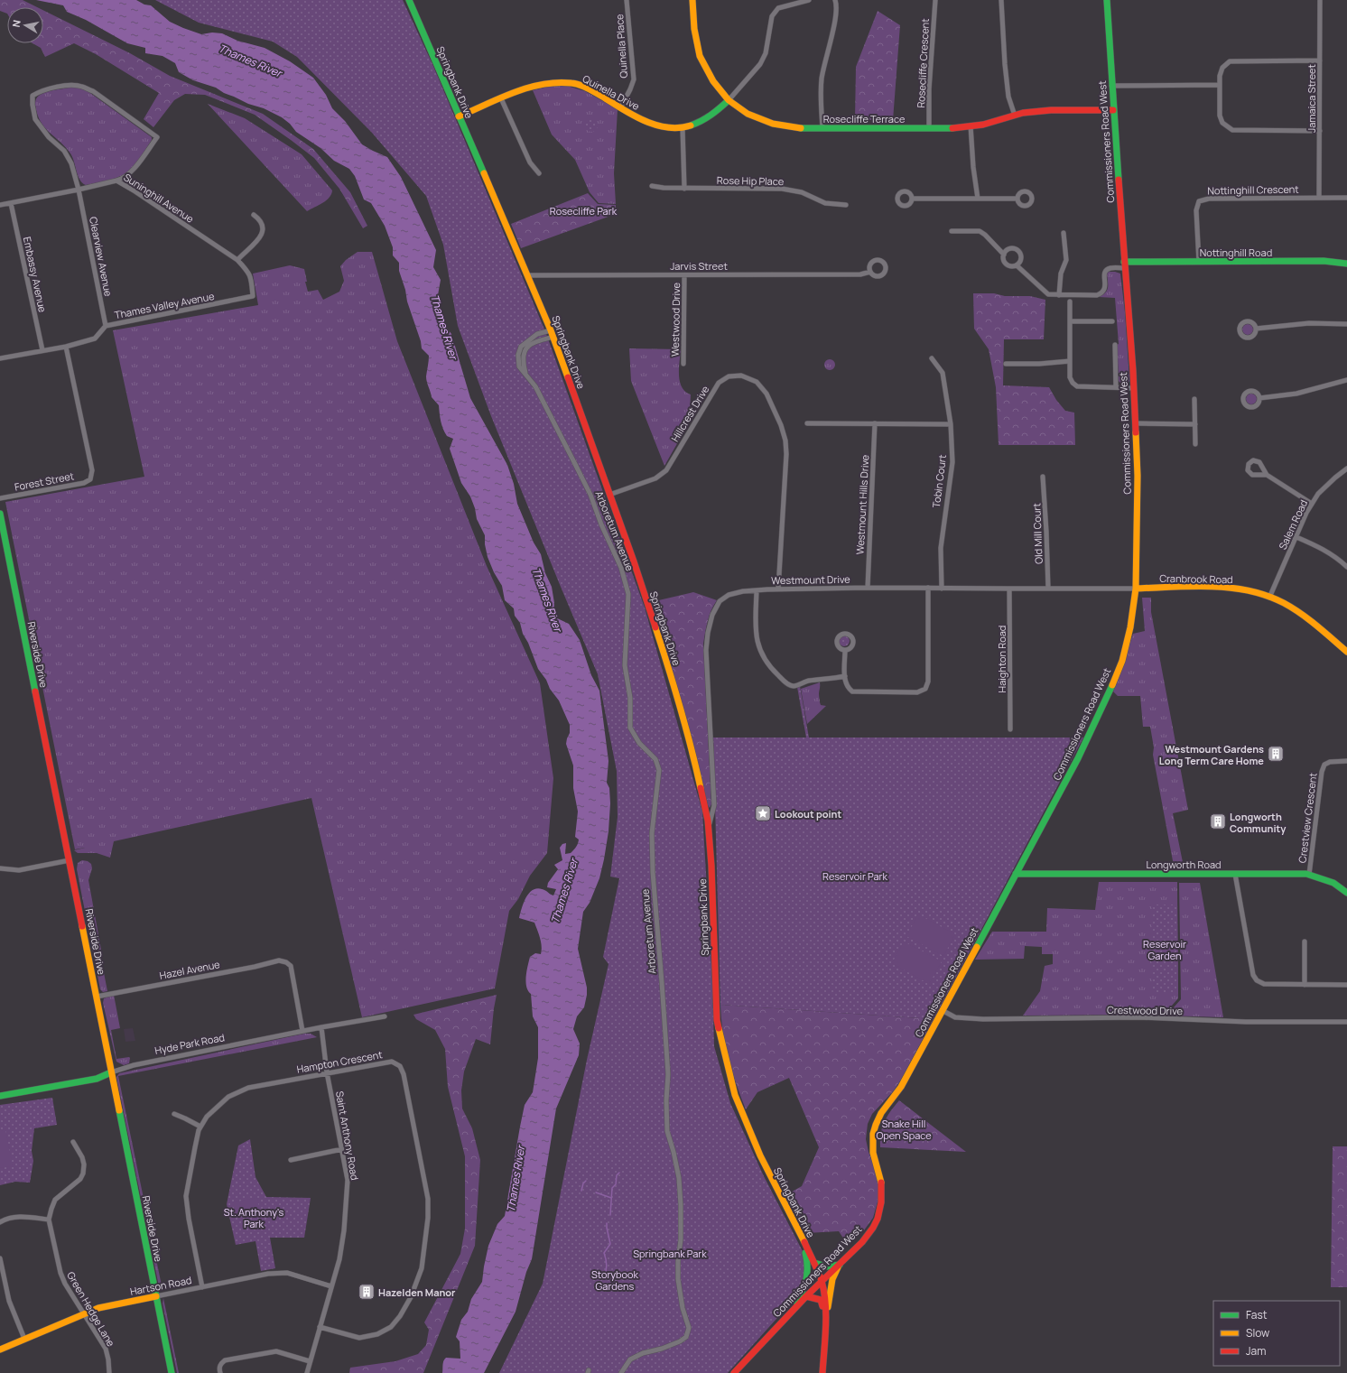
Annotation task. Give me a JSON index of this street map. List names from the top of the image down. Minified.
{"streets":{"main road":["Springbank Drive","Quinella Drive","Rosecliffe Terrace","Commissioners Road West","Nottinghill Road","Cranbrook Road","Riverside Drive","Longworth Road","Hyde Park Road","Hartson Road"],"street":["Quinella Place","Rosecliffe Crescent","Jamaica Street","Rose Hip Place","Nottinghill Crescent","Suninghill Avenue","Clearview Avenue","Jarvis Street","Embassy Avenue","Thames Valley Avenue","Westwood Drive","Hillcrest Drive","Forest Street","Tobin Court","Westmount Hills Drive","Salem Road","Arboretum Avenue","Old Mill Court","Westmount Drive","Haighton Road","Crestview Crescent","Hazel Avenue","Crestwood Drive","Hampton Crescent","Saint Anthony Road","Green Hedge Lane"]},"crossings":[["Quinella Place","Quinella Drive"],["Rosecliffe Crescent","Rosecliffe Terrace"],["Springbank Drive","Quinella Drive"],["Springbank Drive","Commissioners Road West"],["Springbank Drive","Jarvis Street"],["Springbank Drive","Hillcrest Drive"],["Springbank Drive","Arboretum Avenue"],["Springbank Drive","Westmount Drive"],["Quinella Drive","Rosecliffe Terrace"],["Jamaica Street","Nottinghill Crescent"],["Rosecliffe Terrace","Commissioners Road West"],["Commissioners Road West","Nottinghill Road"],["Commissioners Road West","Cranbrook Road"],["Commissioners Road West","Westmount Drive"],["Commissioners Road West","Longworth Road"],["Commissioners Road West","Crestwood Drive"],["Nottinghill Crescent","Nottinghill Road"],["Suninghill Avenue","Clearview Avenue"],["Suninghill Avenue","Embassy Avenue"],["Suninghill Avenue","Thames Valley Avenue"],["Clearview Avenue","Thames Valley Avenue"],["Jarvis Street","Westwood Drive"],["Embassy Avenue","Thames Valley Avenue"],["Thames Valley Avenue","Forest Street"],["Hillcrest Drive","Westmount Drive"],["Tobin Court","Westmount Drive"],["Westmount Hills Drive","Westmount Drive"],["Salem Road","Cranbrook Road"],["Old Mill Court","Westmount Drive"],["Cranbrook Road","Westmount Drive"],["Westmount Drive","Haighton Road"],["Riverside Drive","Hazel Avenue"],["Riverside Drive","Hyde Park Road"],["Riverside Drive","Hartson Road"],["Crestview Crescent","Longworth Road"],["Hazel Avenue","Hyde Park Road"],["Hyde Park Road","Saint Anthony Road"],["Hampton Crescent","Saint Anthony Road"],["Hampton Crescent","Hartson Road"],["Saint Anthony Road","Hartson Road"],["Hartson Road","Green Hedge Lane"]],"water":["Thames River"],"parks":["Rosecliffe Park","Reservoir Park","Reservoir Garden","Snake Hill Open Space","St. Anthony's Park","Springbank Park","Storybook Gardens"],"places":{"building":["Westmount Gardens Long Term Care Home","Longworth Community","Hazelden Manor"],"place":["Lookout point"]},"legend":["Fast","Slow","Jam"],"north":"left"}
